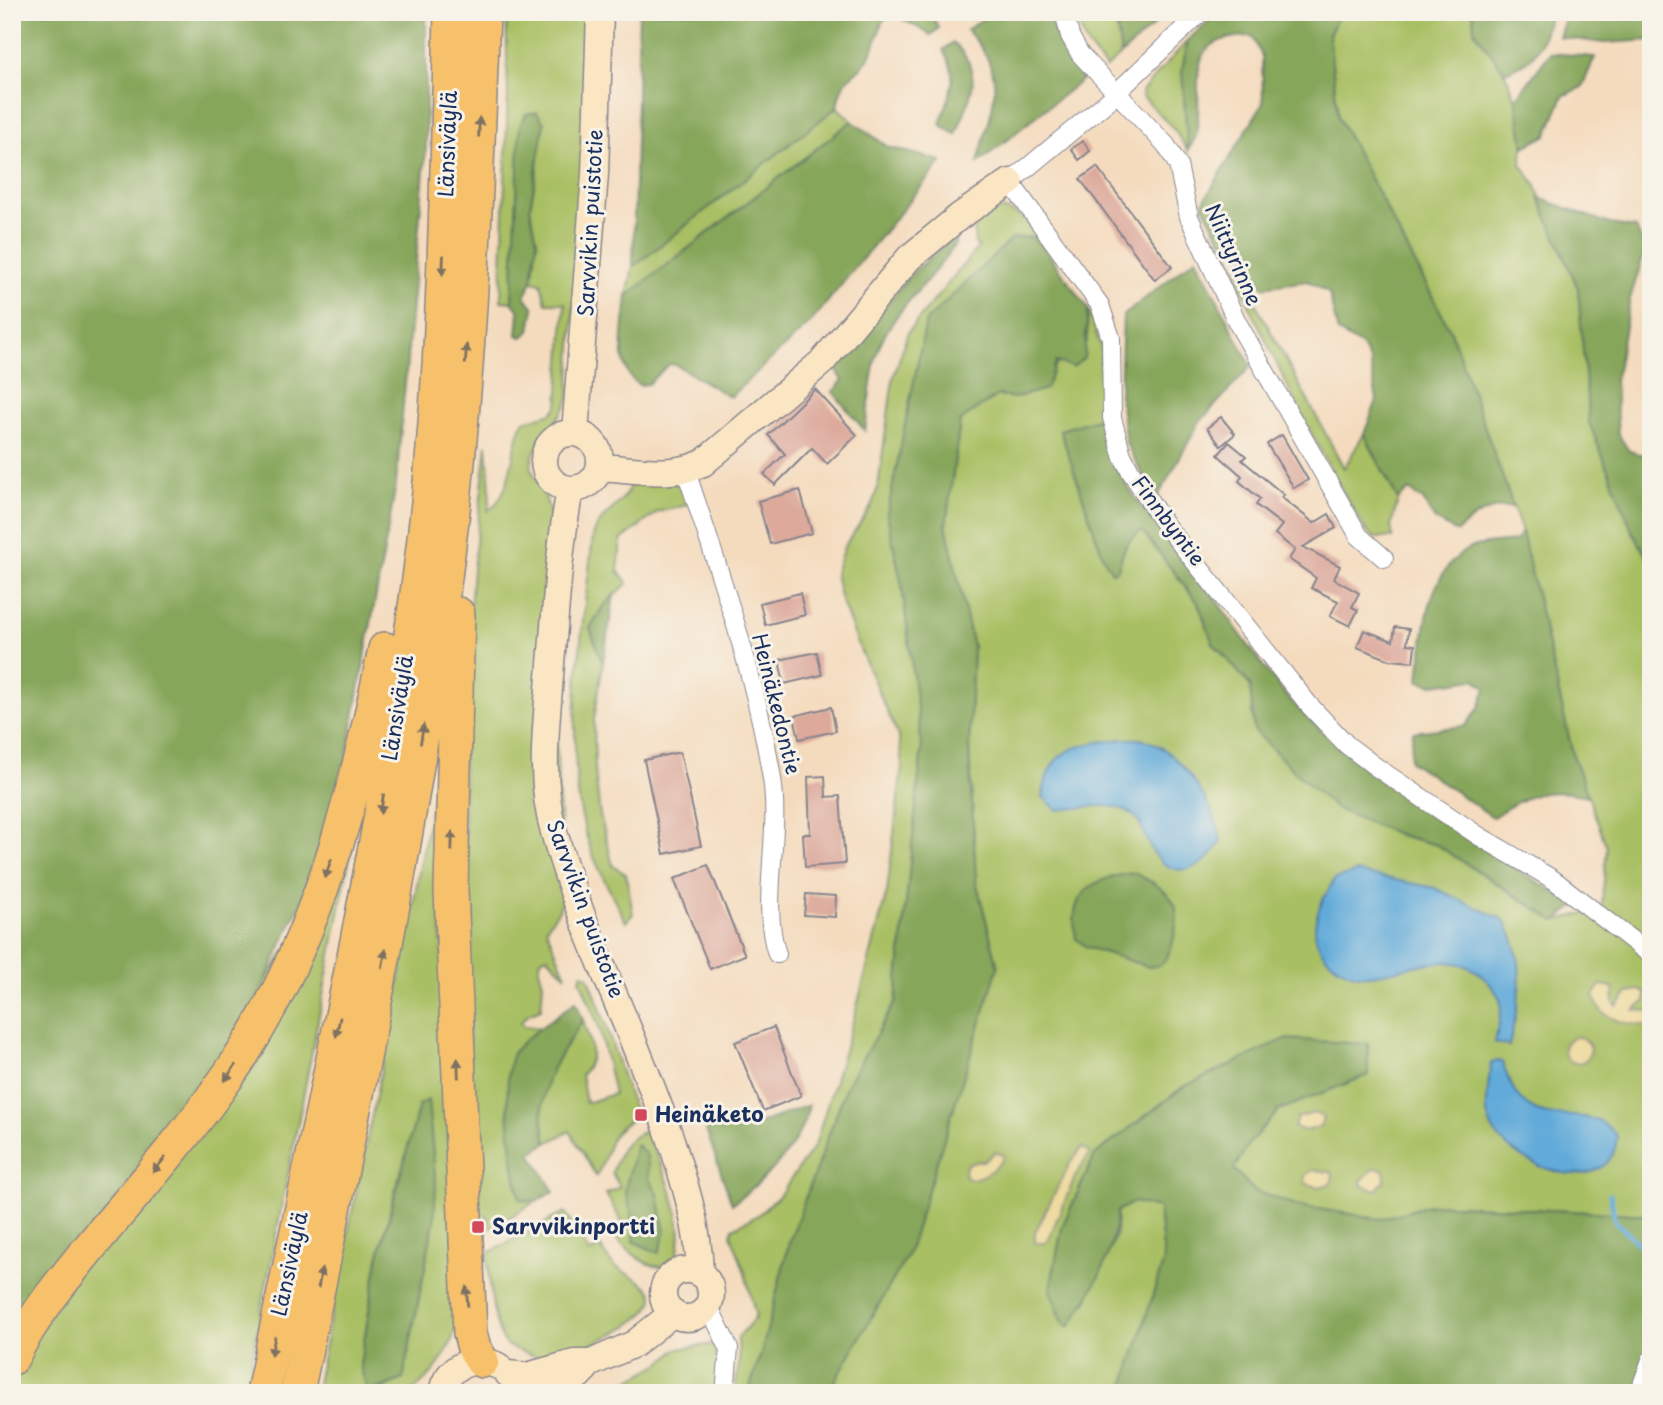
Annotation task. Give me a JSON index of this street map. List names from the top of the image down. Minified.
{"streets":{"highway":["Länsiväylä"],"main road":["Sarvvikin puistotie"],"street":["Niittyrinne","Finnbyntie","Heinäkedontie"]},"places":{"transit":["Heinäketo","Sarvvikinportti"]}}
